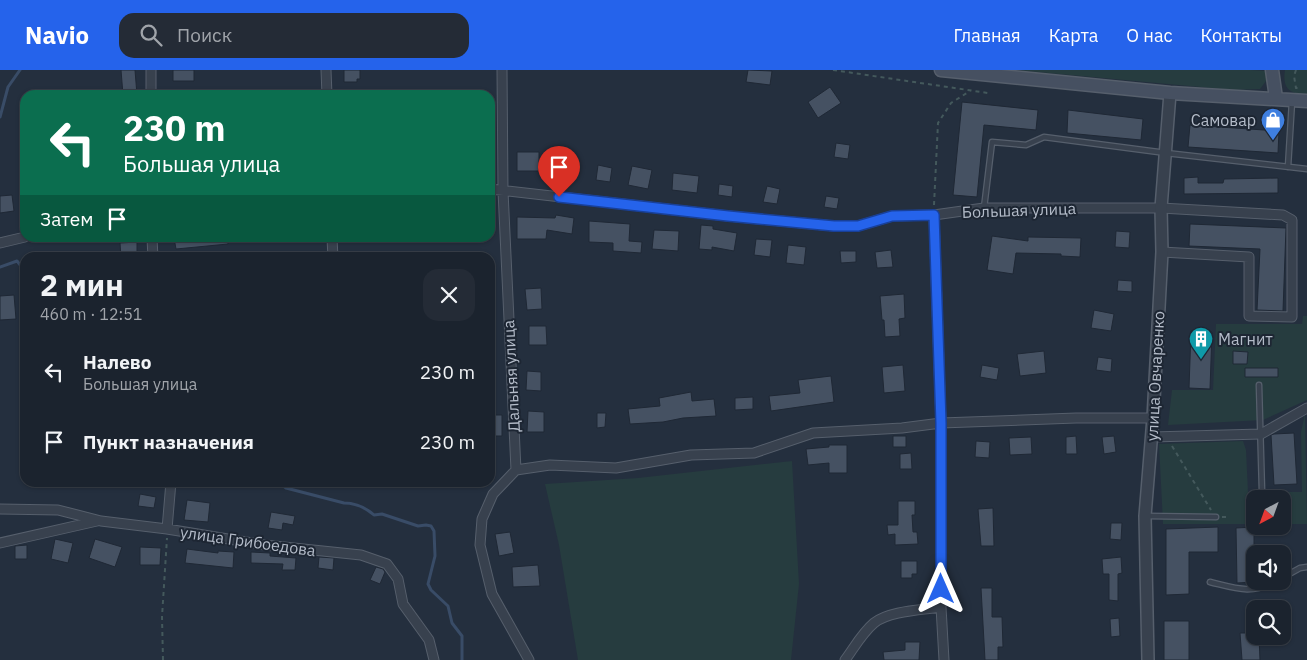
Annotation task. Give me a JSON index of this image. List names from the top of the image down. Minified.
{"streets":{"street":["Большая улица","Дальняя улица","улица Овчаренко","улица Грибоедова"]},"crossings":[["Большая улица","Дальняя улица"],["Большая улица","улица Овчаренко"]],"places":{"shop":["Самовар"],"building":["Магнит"]},"north":"bottom left","page":{"header":"Navio","search":"Поиск","nav":["Главная","Карта","О нас","Контакты"],"turn":["230 m","Большая улица"],"then":"Затем","heading":["2 мин","460 m · 12:51"],"list":[{"name":"Налево","note":"Большая улица","value":"230 m"},{"name":"Пункт назначения","value":"230 m"}]}}
